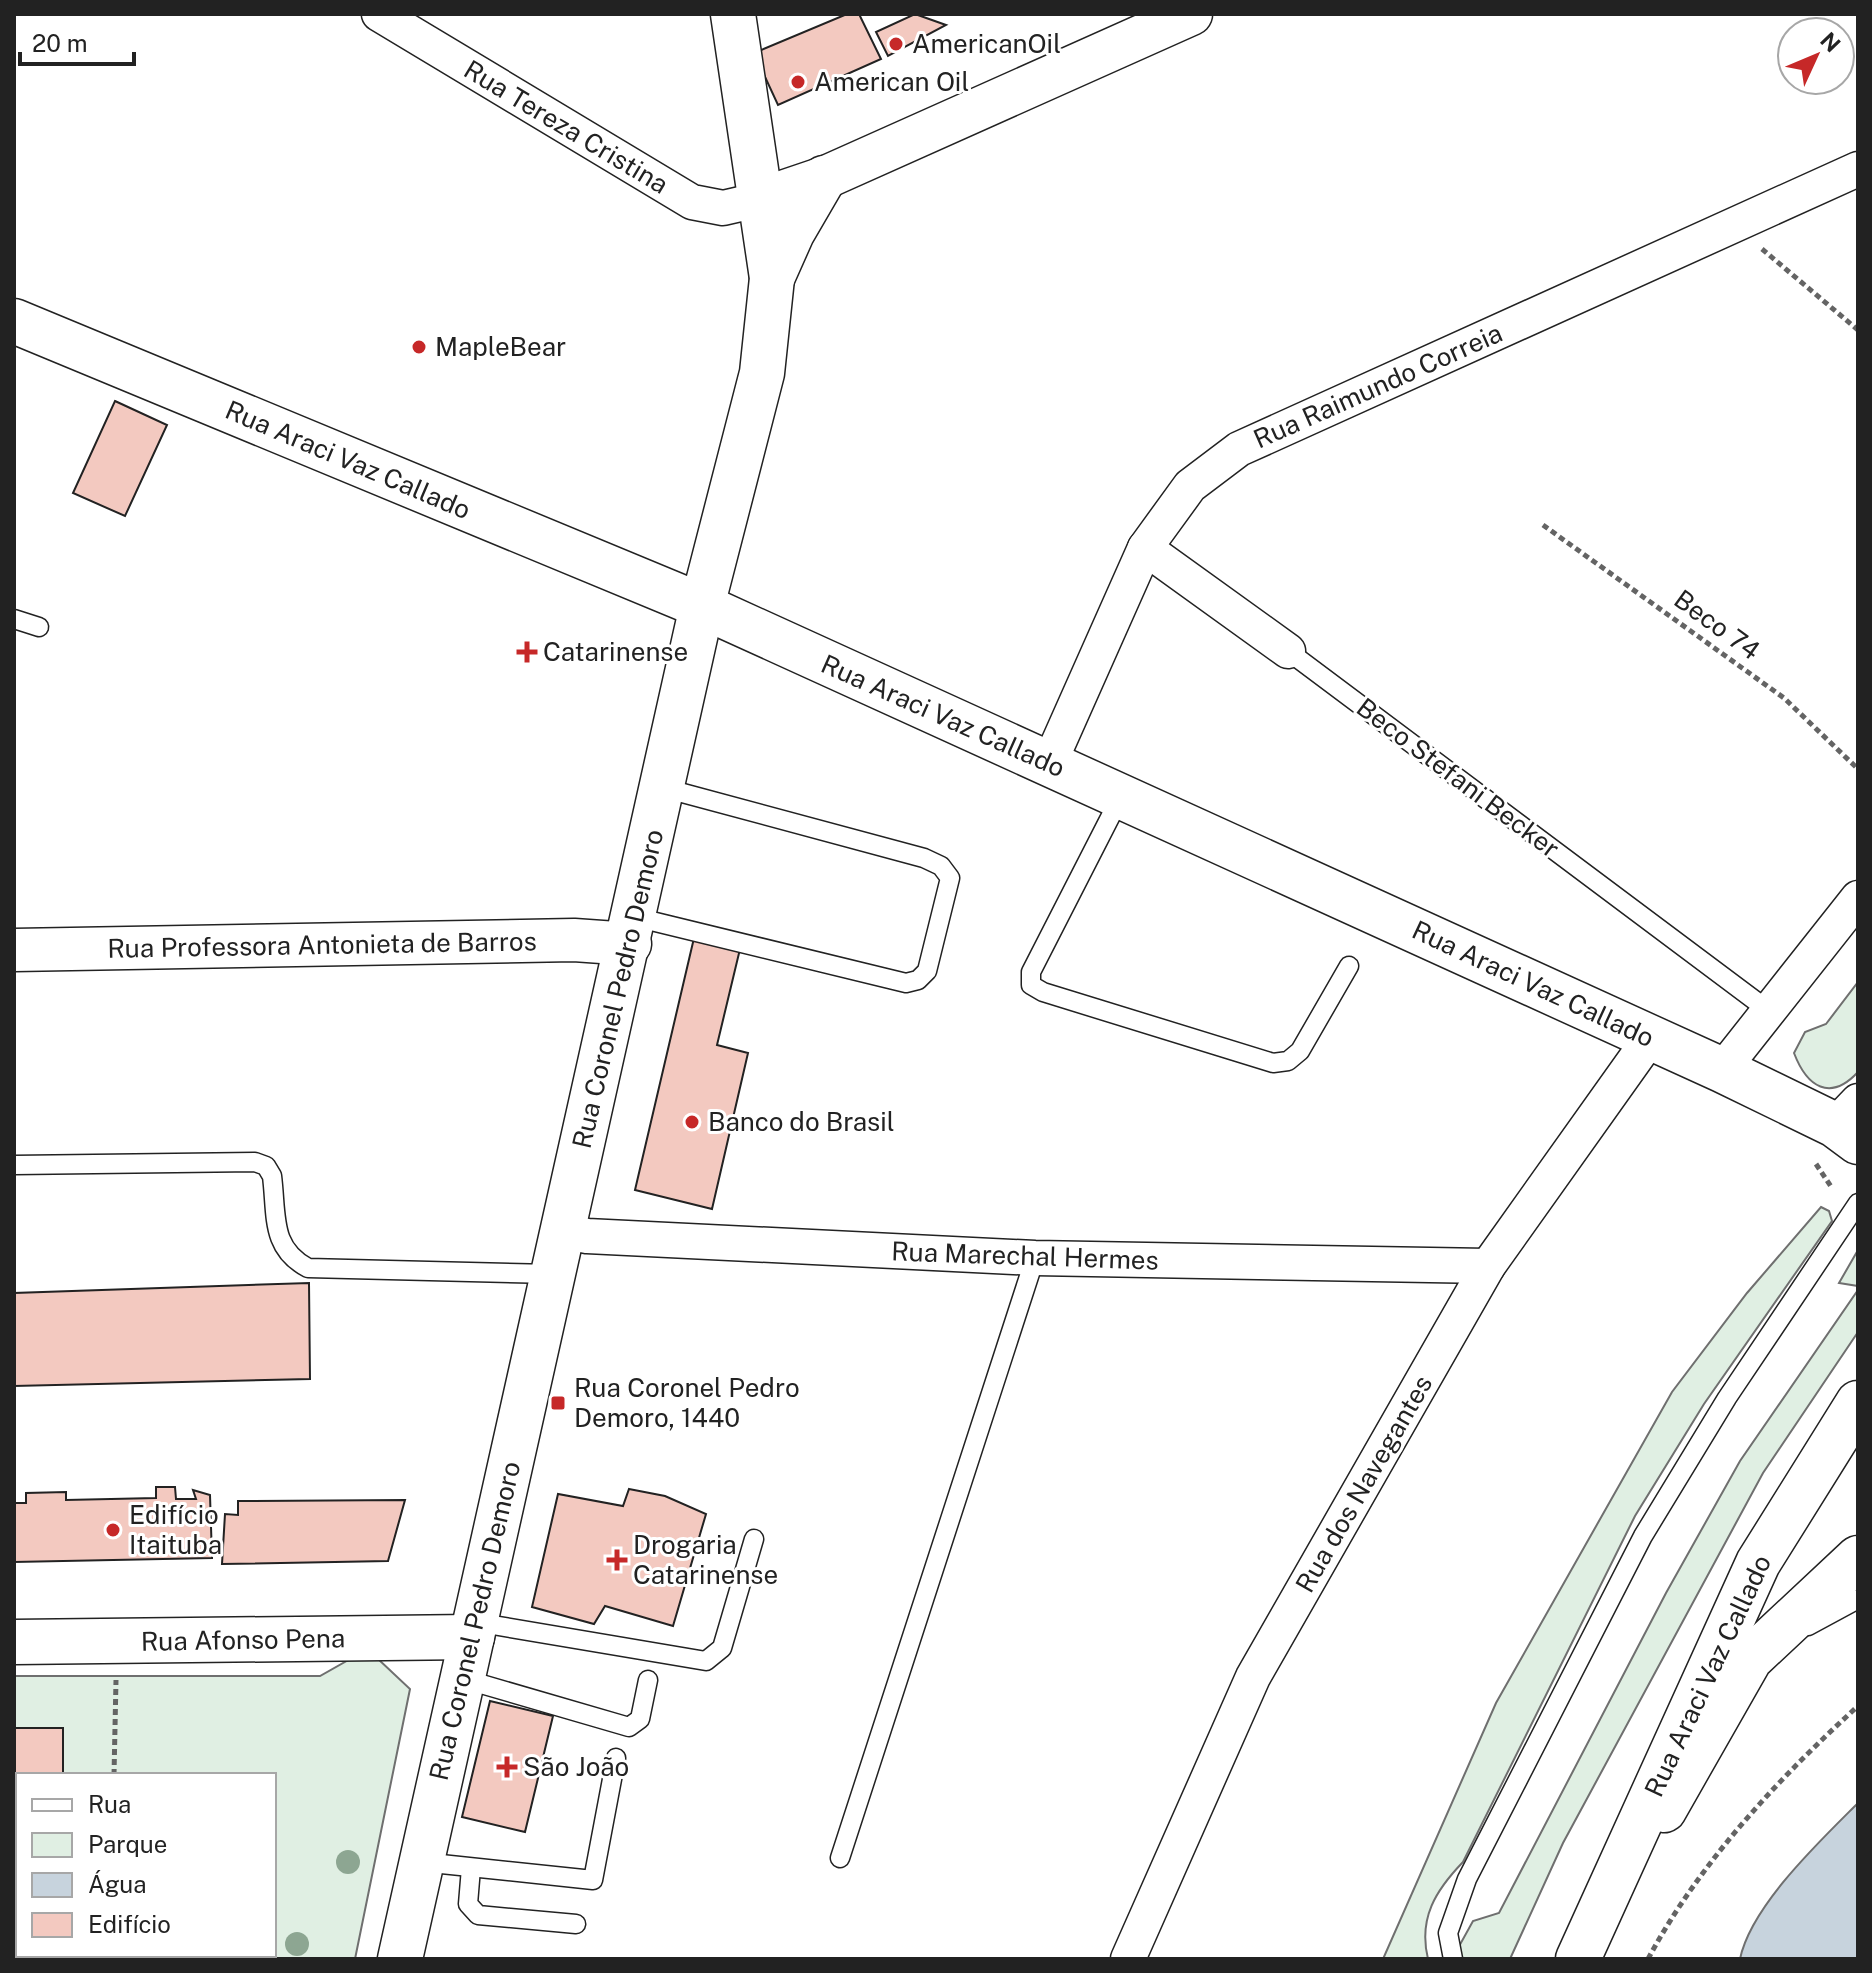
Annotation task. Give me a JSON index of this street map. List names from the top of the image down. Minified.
{"streets":{"main road":["Rua Araci Vaz Callado","Rua Coronel Pedro Demoro","Rua Afonso Pena"],"street":["Rua Tereza Cristina","Rua Raimundo Correia","Beco Stefani Becker","Rua Professora Antonieta de Barros","Rua Marechal Hermes","Rua dos Navegantes"],"path":["Beco 74"]},"crossings":[["Rua Tereza Cristina","Rua Coronel Pedro Demoro"],["Rua Raimundo Correia","Rua Araci Vaz Callado"],["Rua Raimundo Correia","Beco Stefani Becker"],["Rua Araci Vaz Callado","Rua Coronel Pedro Demoro"],["Rua Araci Vaz Callado","Rua dos Navegantes"],["Rua Professora Antonieta de Barros","Rua Coronel Pedro Demoro"],["Rua Coronel Pedro Demoro","Rua Marechal Hermes"],["Rua Coronel Pedro Demoro","Rua Afonso Pena"],["Rua Marechal Hermes","Rua dos Navegantes"]],"places":{"other":["AmericanOil","American Oil","MapleBear","Banco do Brasil","Edifício Itaituba"],"health":["Catarinense","Drogaria Catarinense","São João"],"transit":["Rua Coronel Pedro Demoro, 1440"]},"legend":["Rua","Parque","Água","Edifício"],"scale_bar":"20 m","north":"top right"}
